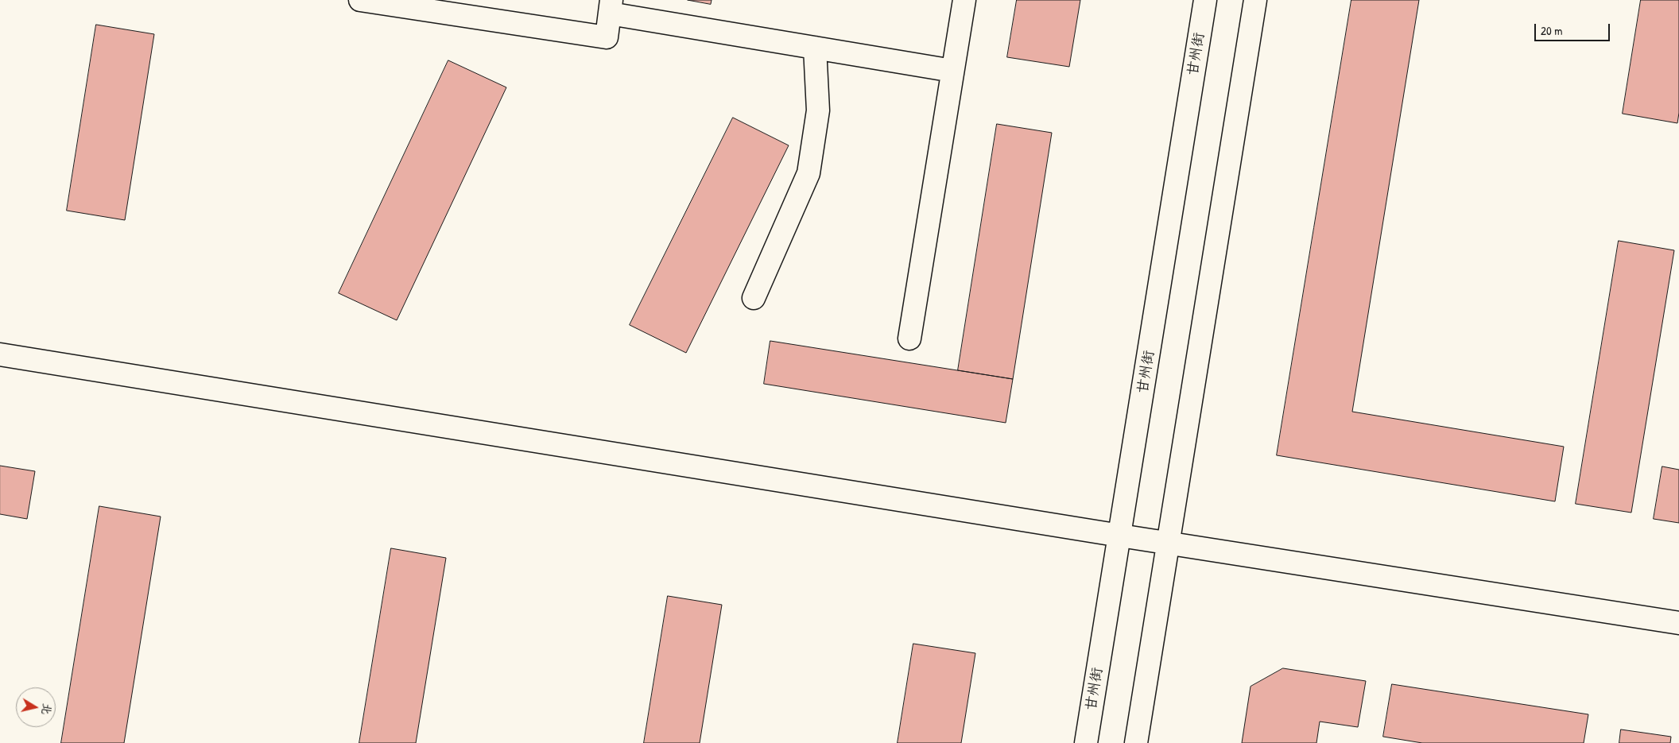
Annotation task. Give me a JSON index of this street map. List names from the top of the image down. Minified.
{"streets":{"street":["甘州街"]},"scale_bar":"20 m","north":"right"}
